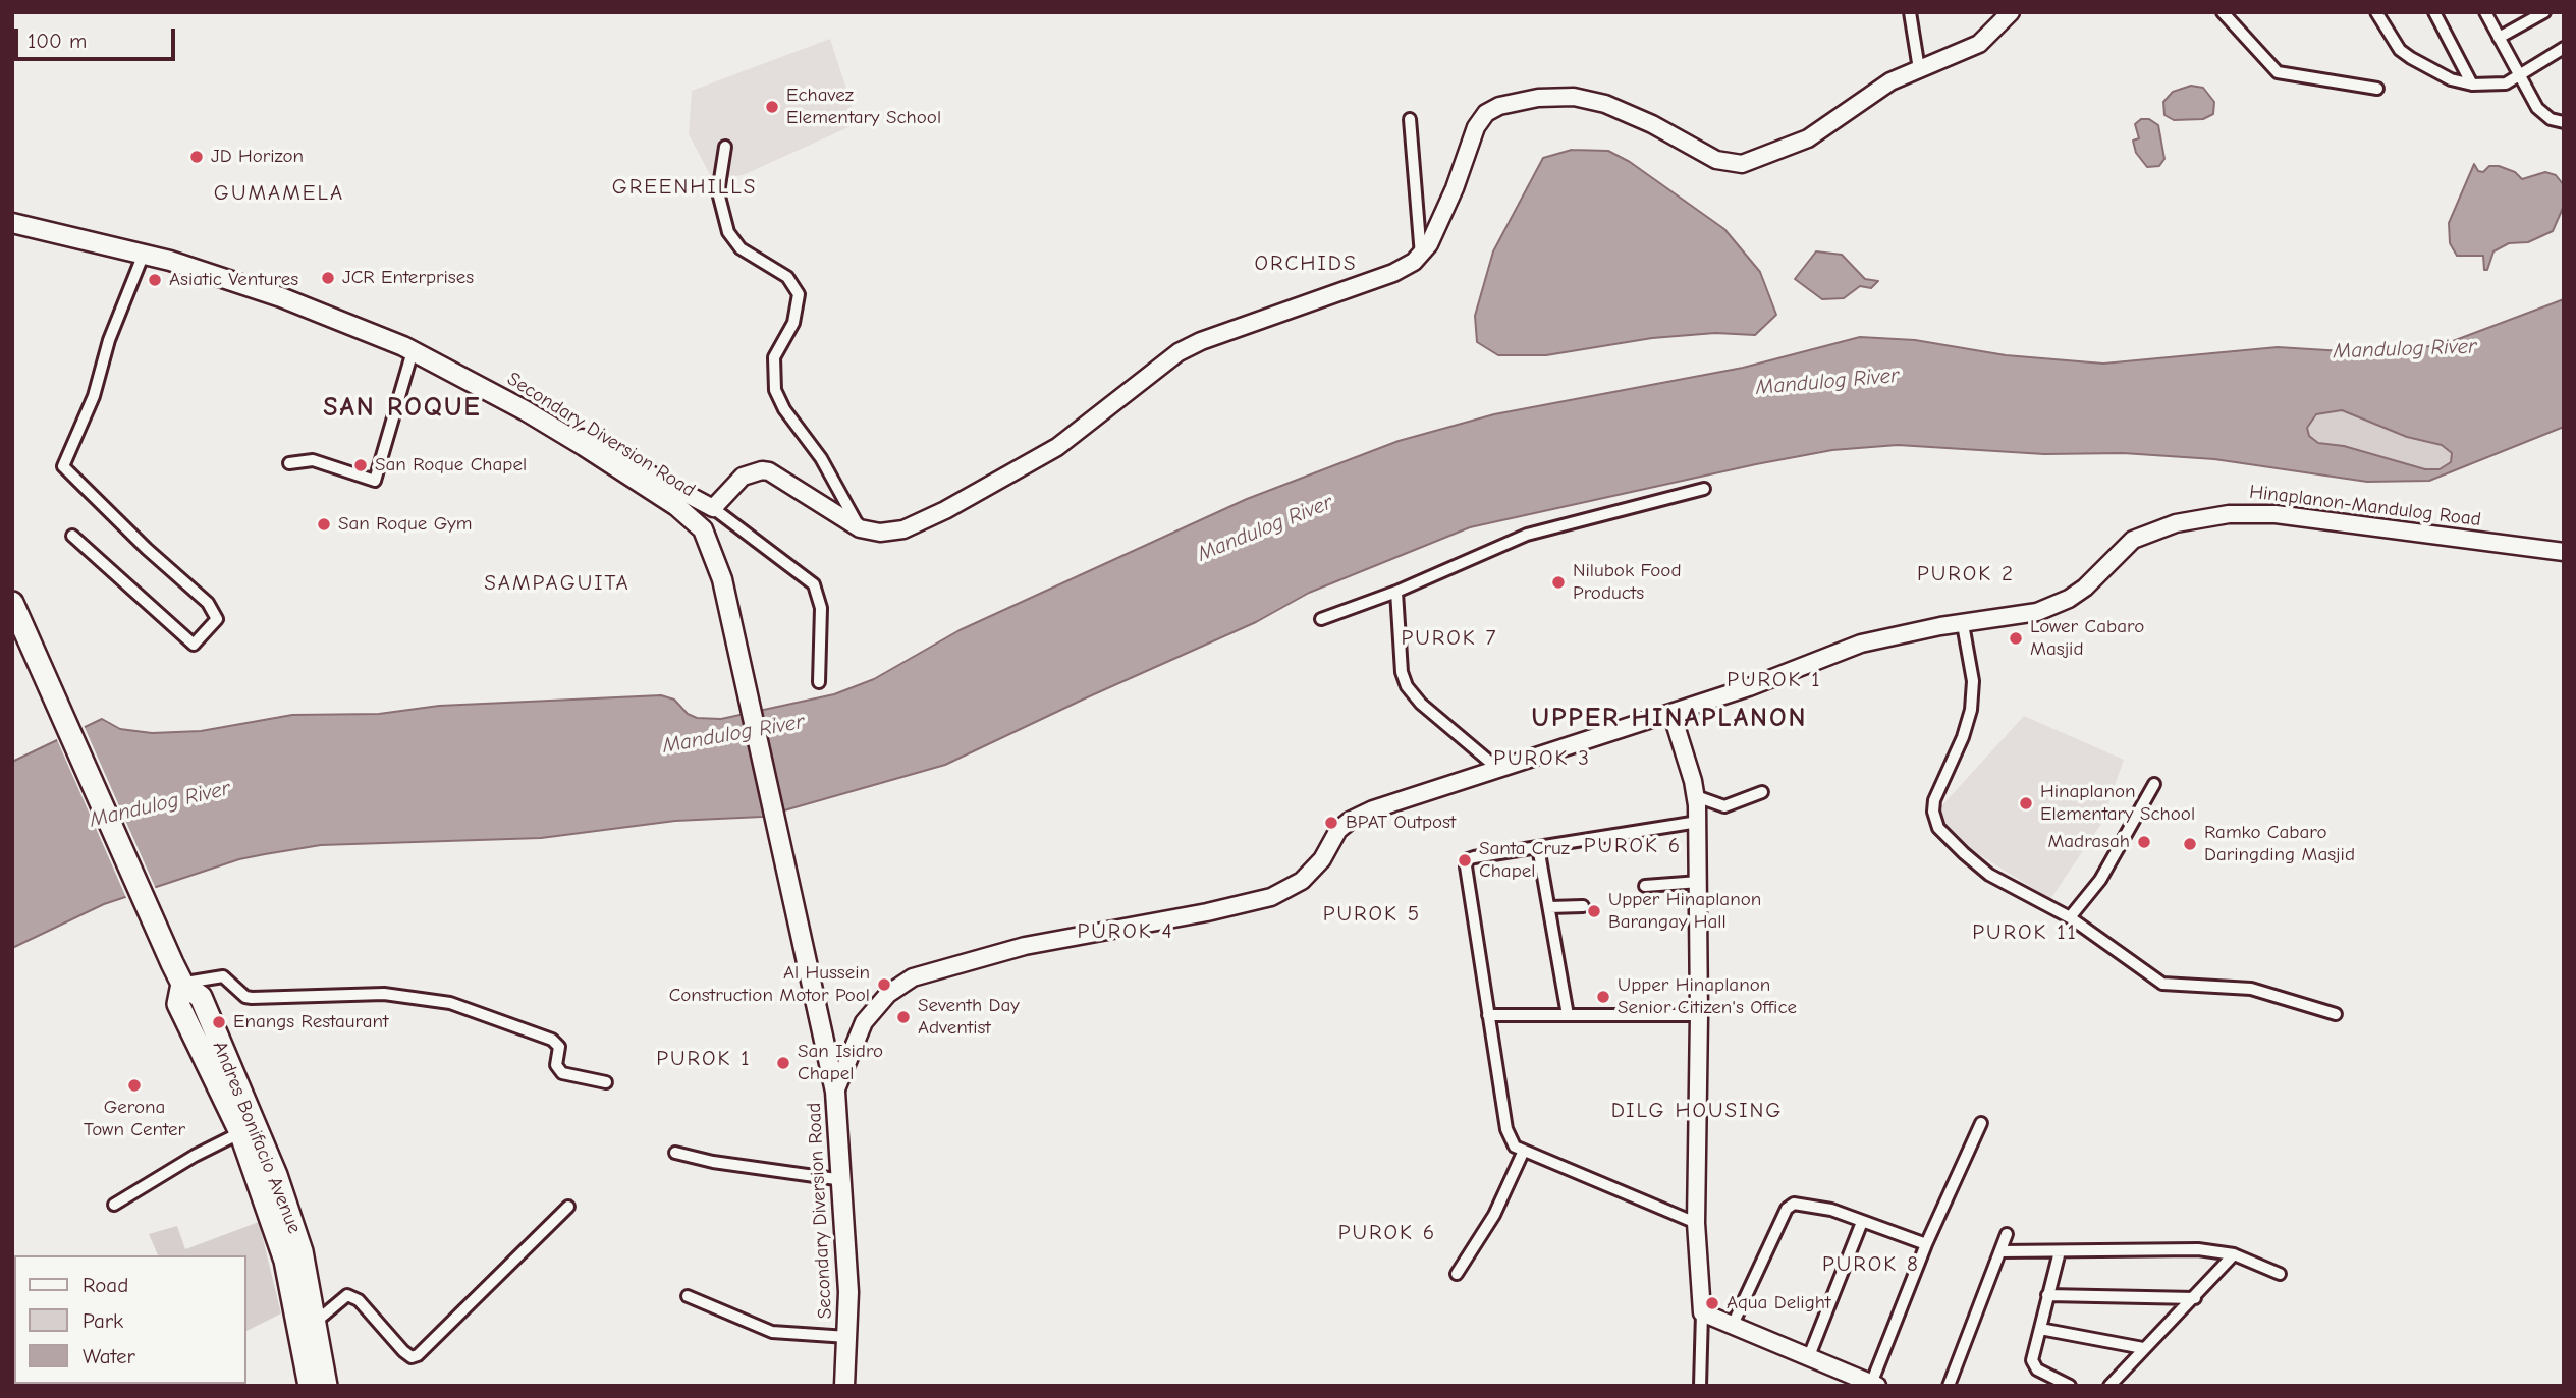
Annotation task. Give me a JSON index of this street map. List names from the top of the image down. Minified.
{"streets":{"highway":["Andres Bonifacio Avenue"],"main road":["Secondary Diversion Road"],"street":["Hinaplanon-Mandulog Road"]},"crossings":[["Secondary Diversion Road","Hinaplanon-Mandulog Road"]],"districts":["GREENHILLS","GUMAMELA","ORCHIDS","SAN ROQUE","PUROK 2","SAMPAGUITA","PUROK 7","PUROK 1","UPPER HINAPLANON","PUROK 3","PUROK 6","PUROK 5","PUROK 4","PUROK 11","PUROK 1","DILG HOUSING","PUROK 6","PUROK 8"],"water":["Mandulog River"],"places":["Echavez Elementary School","JD Horizon","JCR Enterprises","Asiatic Ventures","San Roque Chapel","San Roque Gym","Nilubok Food Products","Lower Cabaro Masjid","Hinaplanon Elementary School","BPAT Outpost","Madrasah","Ramko Cabaro Daringding Masjid","Santa Cruz Chapel","Upper Hinaplanon Barangay Hall","Al Hussein Construction Motor Pool","Upper Hinaplanon Senior Citizen's Office","Seventh Day Adventist","Enangs Restaurant","San Isidro Chapel","Gerona Town Center","Aqua Delight"],"legend":["Road","Park","Water"],"scale_bar":"100 m"}
